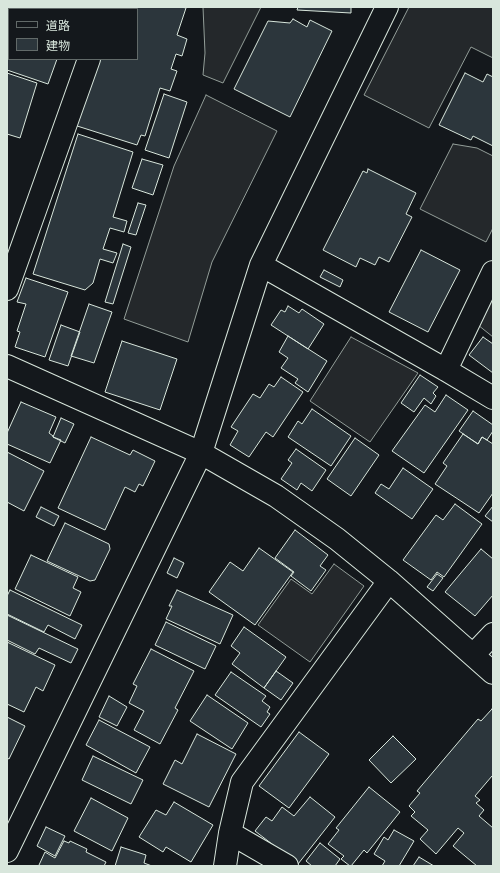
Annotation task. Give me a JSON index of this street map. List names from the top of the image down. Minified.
{"legend":["道路","建物"]}
